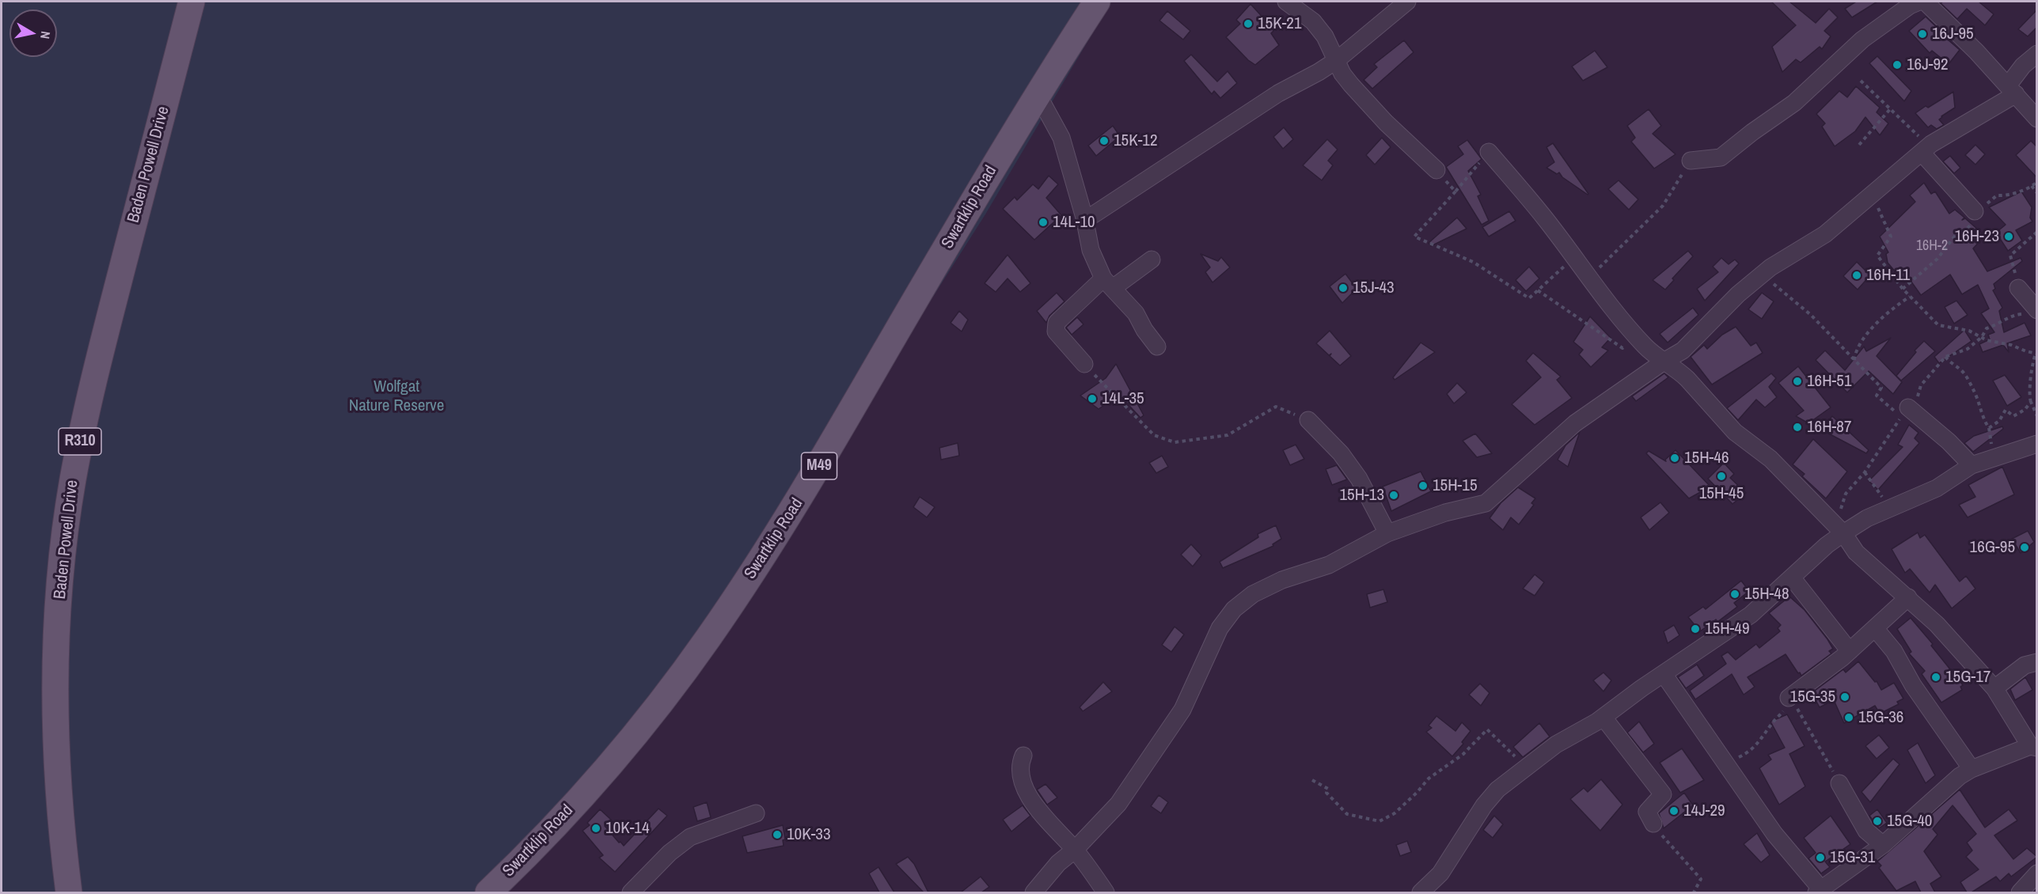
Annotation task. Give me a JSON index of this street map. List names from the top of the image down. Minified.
{"streets":{"main road":["Baden Powell Drive","Swartklip Road","R310","M49"]},"parks":["Wolfgat Nature Reserve"],"places":["15K-21","16J-95","16J-92","15K-12","14L-10","16H-23","16H-11","15J-43","16H-51","14L-35","16H-87","15H-46","15H-45","15H-15","15H-13","16G-95","15H-48","15H-49","15G-17","15G-35","15G-36","14J-29","15G-40","10K-14","10K-33","15G-31"],"house_numbers":["16H-2"],"north":"right"}
